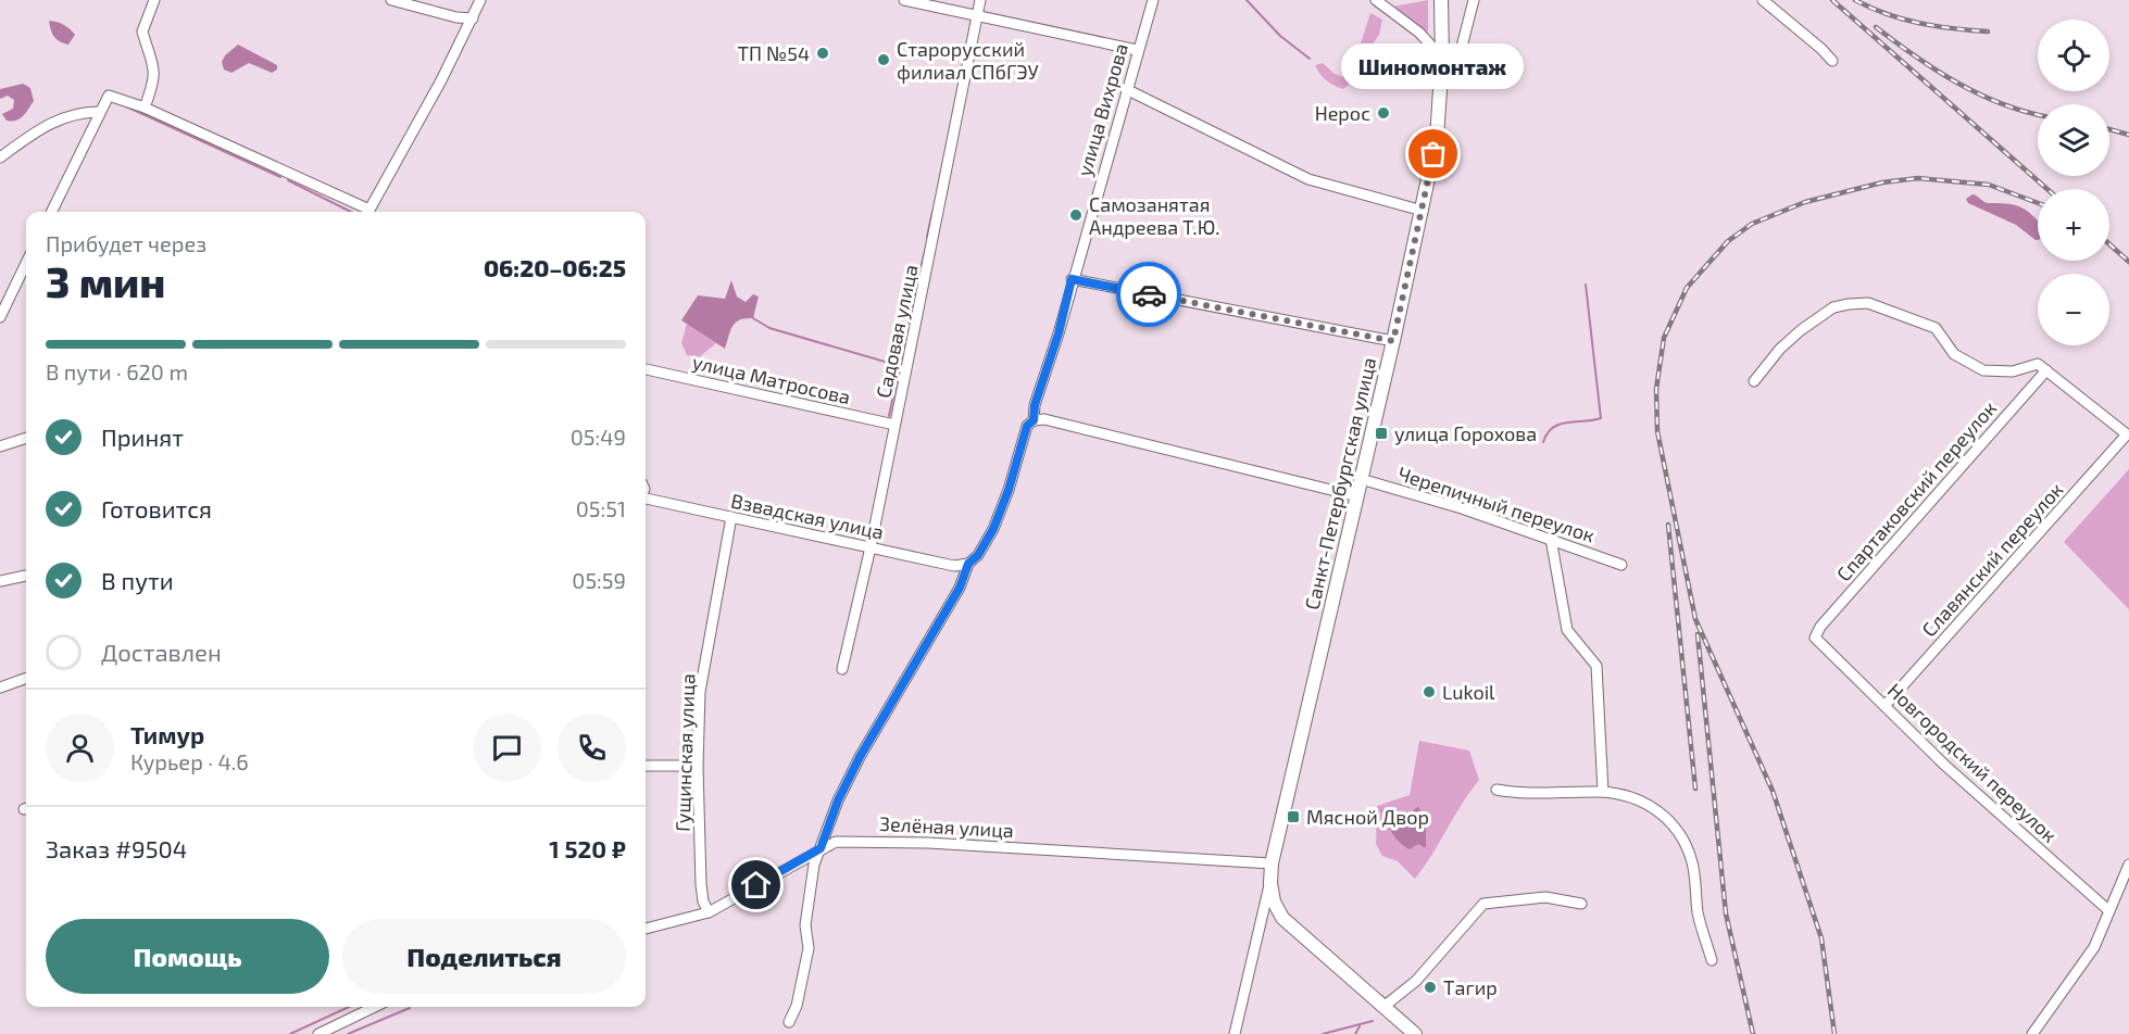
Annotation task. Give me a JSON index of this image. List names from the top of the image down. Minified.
{"streets":{"main road":["Санкт-Петербургская улица"],"street":["улица Вихрова","Садовая улица","улица Матросова","Спартаковский переулок","Черепичный переулок","Взвадская улица","Славянский переулок","Гущинская улица","Новгородский переулок","Зелёная улица"]},"crossings":[["улица Вихрова","Взвадская улица"],["улица Вихрова","Зелёная улица"],["Садовая улица","улица Матросова"],["Садовая улица","Взвадская улица"],["Санкт-Петербургская улица","Черепичный переулок"],["Санкт-Петербургская улица","Зелёная улица"],["Спартаковский переулок","Славянский переулок"],["Спартаковский переулок","Новгородский переулок"],["Взвадская улица","Гущинская улица"],["Славянский переулок","Новгородский переулок"],["Гущинская улица","Зелёная улица"]],"places":{"other":["ТП №54","Старорусский филиал СПбГЭУ","Нерос","Шиномонтаж","Самозанятая Андреева Т.Ю.","Lukoil","Тагир"],"transit":["улица Горохова","Мясной Двор"]},"page":{"map_buttons":["+","−"],"bubble":"Шиномонтаж","heading":["3 мин","Прибудет через","06:20–06:25"],"panel":["Тимур","Курьер · 4.6","Заказ #9504","1 520 ₽"],"bar":"В пути · 620 m","list":[["Принят","05:49"],["Готовится","05:51"],["В пути","05:59"],"Доставлен"],"buttons":["Помощь","Поделиться"]}}
